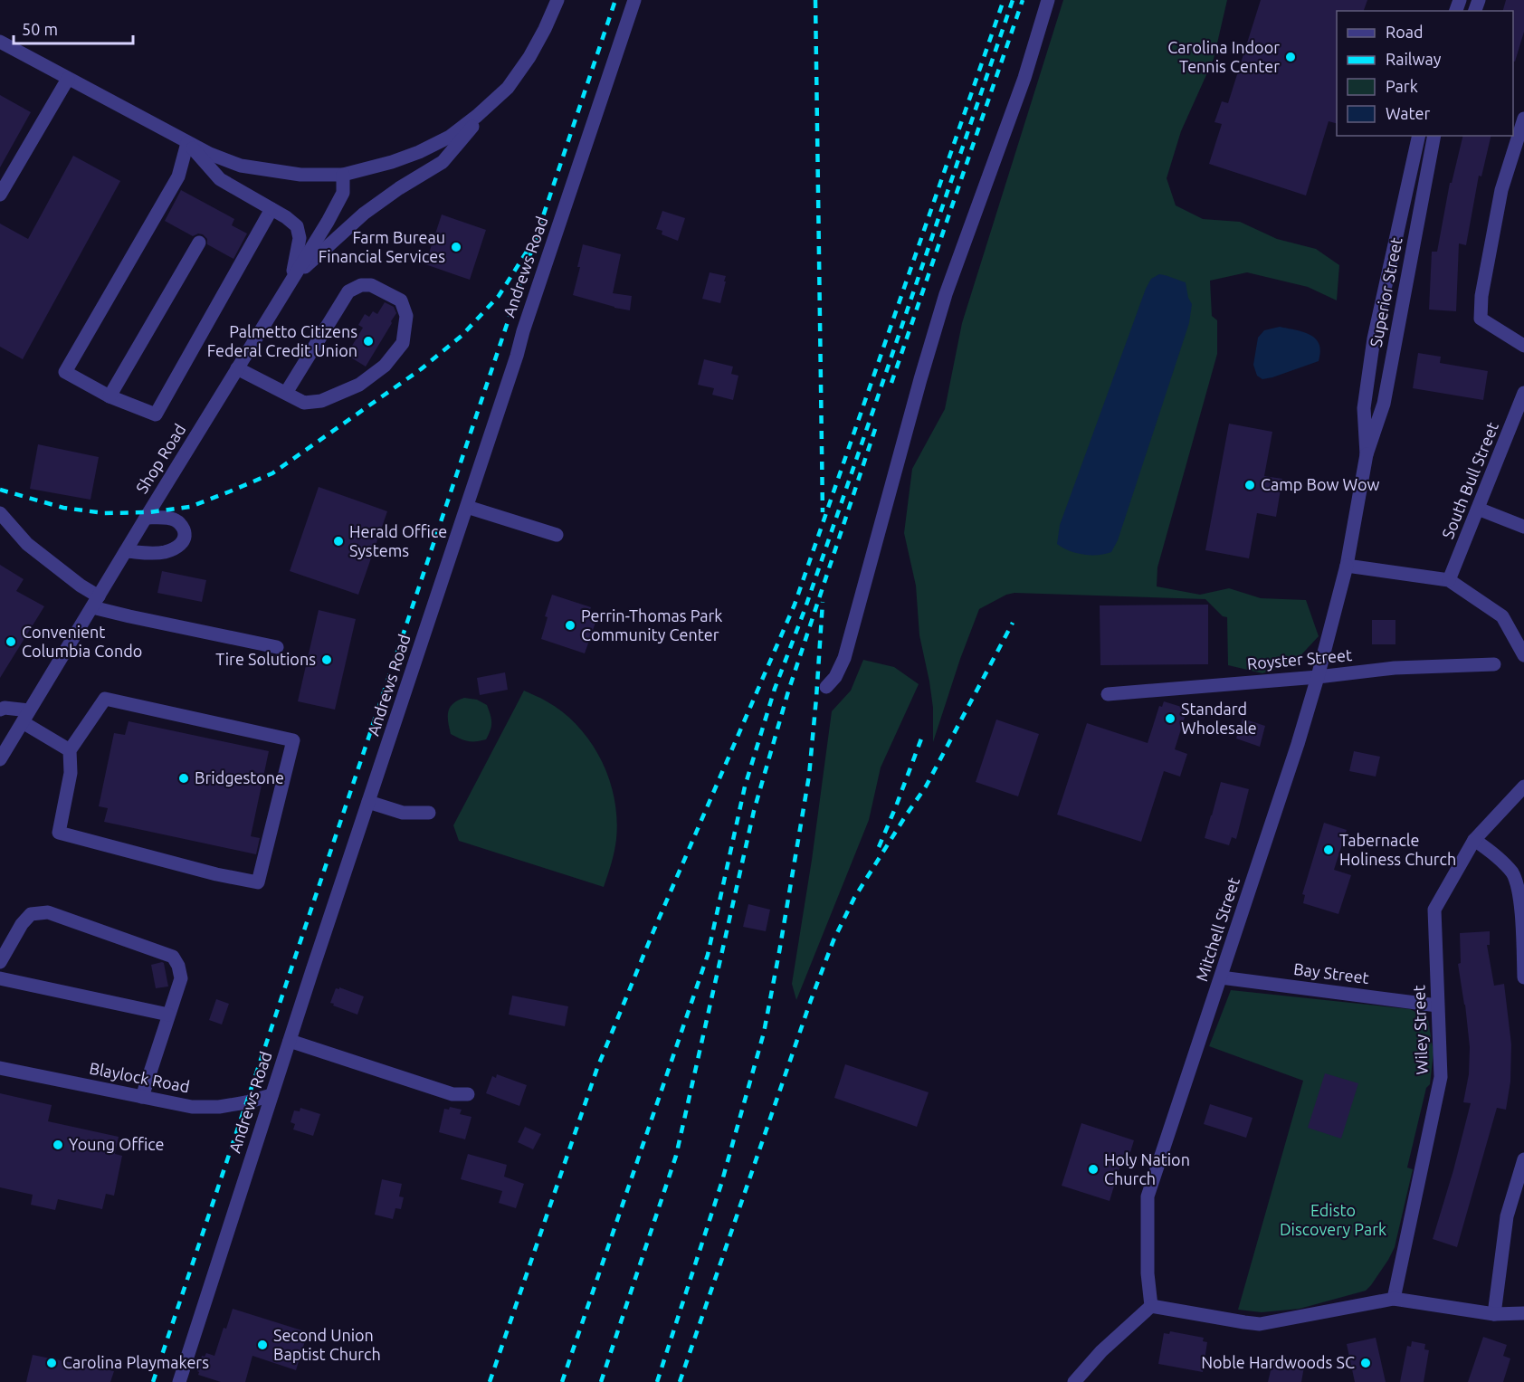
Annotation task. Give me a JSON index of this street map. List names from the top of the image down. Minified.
{"streets":{"street":["Andrews Road","Superior Street","Shop Road","South Bull Street","Royster Street","Mitchell Street","Bay Street","Wiley Street","Blaylock Road"]},"crossings":[["Andrews Road","Blaylock Road"],["Superior Street","Mitchell Street"],["Royster Street","Mitchell Street"],["Mitchell Street","Bay Street"],["Bay Street","Wiley Street"]],"parks":["Edisto Discovery Park"],"places":["Carolina Indoor Tennis Center","Farm Bureau Financial Services","Palmetto Citizens Federal Credit Union","Camp Bow Wow","Herald Office Systems","Perrin-Thomas Park Community Center","Convenient Columbia Condo","Tire Solutions","Standard Wholesale","Bridgestone","Tabernacle Holiness Church","Young Office","Holy Nation Church","Second Union Baptist Church","Carolina Playmakers","Noble Hardwoods SC"],"legend":["Road","Railway","Park","Water"],"scale_bar":"50 m"}
